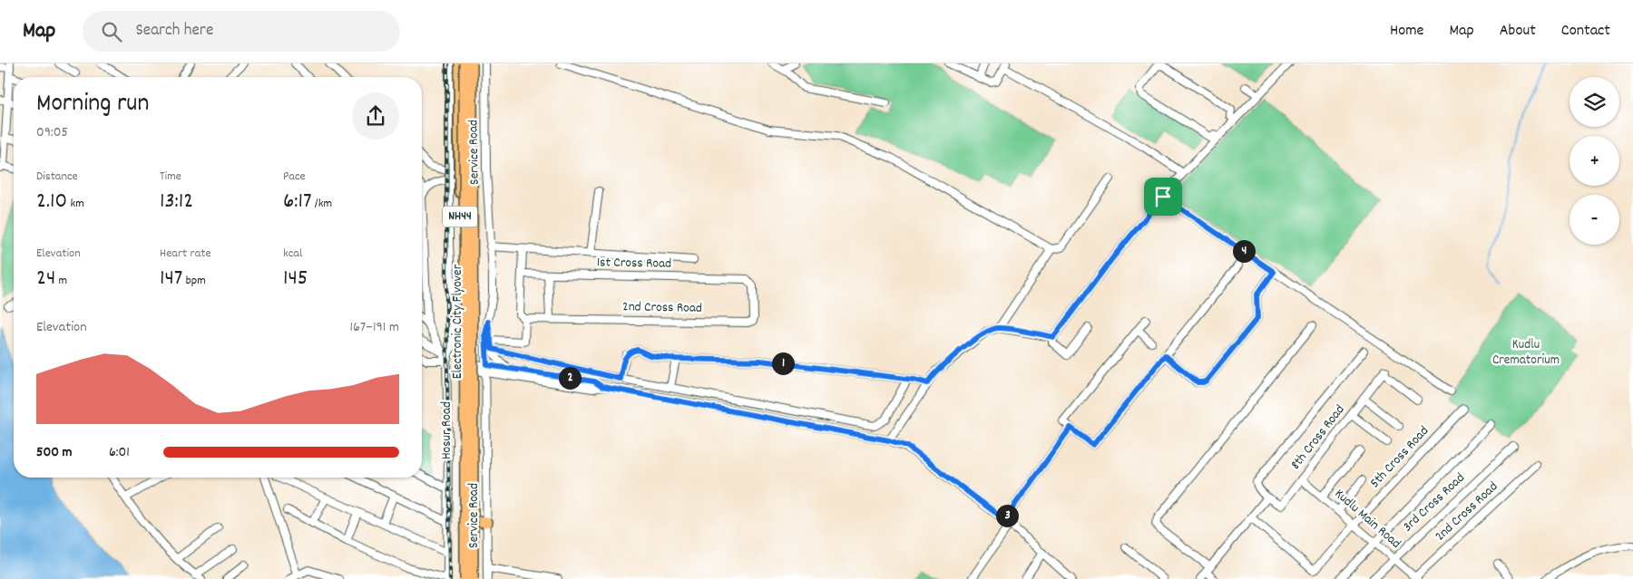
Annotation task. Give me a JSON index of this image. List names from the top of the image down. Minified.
{"streets":{"highway":["NH44","Electronic City Flyover","Hosur Road"],"street":["Service Road","1st Cross Road","2nd Cross Road","8th Cross Road","5th Cross Road","3rd Cross Road","Kudlu Main Road"]},"crossings":[["Service Road","NH44"],["1st Cross Road","2nd Cross Road"],["2nd Cross Road","Kudlu Main Road"],["8th Cross Road","Kudlu Main Road"],["5th Cross Road","Kudlu Main Road"],["3rd Cross Road","Kudlu Main Road"]],"parks":["Kudlu Crematorium"],"page":{"header":"Map","search":"Search here","nav":["Home","Map","About","Contact"],"map_buttons":["+","−"],"heading":["Morning run","09:05"],"stats":[["Distance","2.10 km"],["Time","13:12"],["Pace","6:17 /km"],["Elevation","24 m"],["Heart rate","147 bpm"],["kcal","145"]],"pins":["4","1","2","3"],"chart":["Elevation","167–191 m"],"list":[{"name":"500 m","note":"6:01"}]}}
